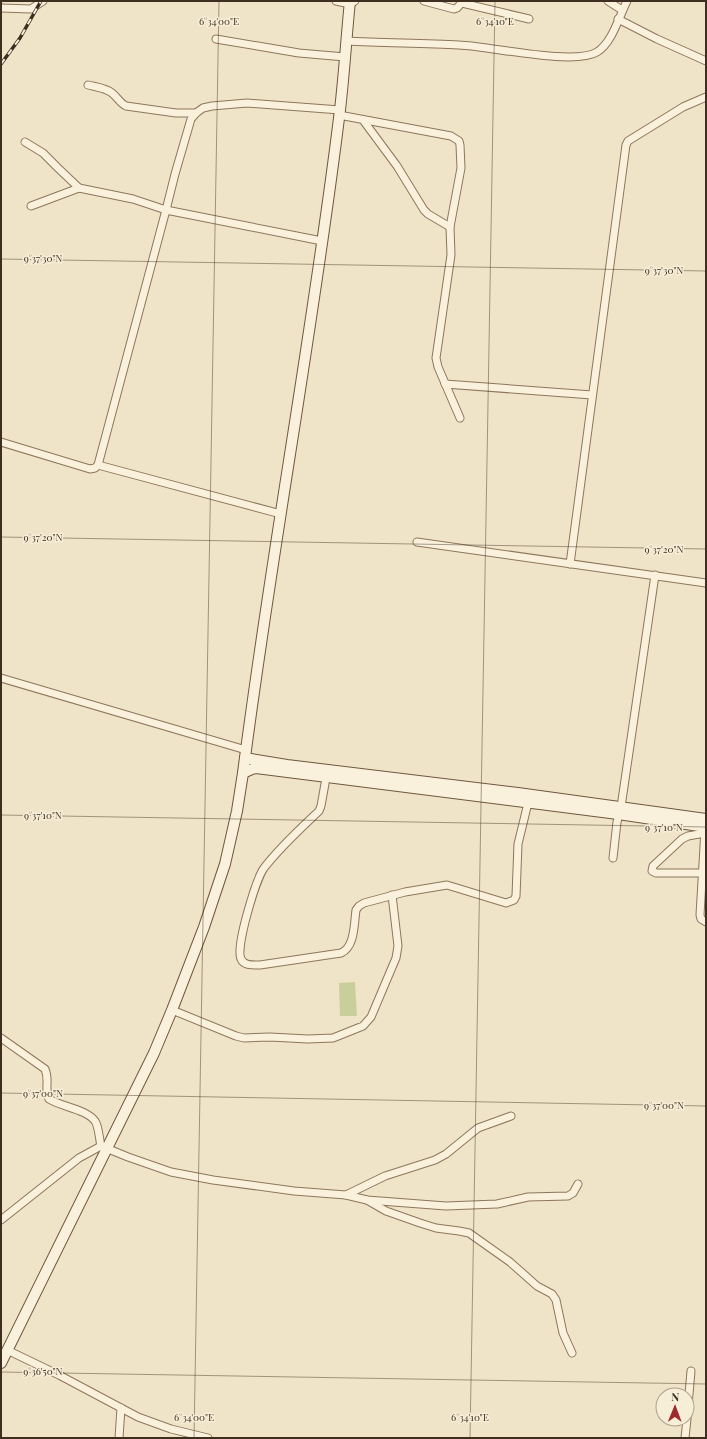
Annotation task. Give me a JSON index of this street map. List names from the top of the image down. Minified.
{"north":"top","coordinates":["6°34'00\"E","6°34'10\"E","9°37'30\"N","9°37'20\"N","9°37'10\"N","9°37'00\"N","9°36'50\"N"]}
